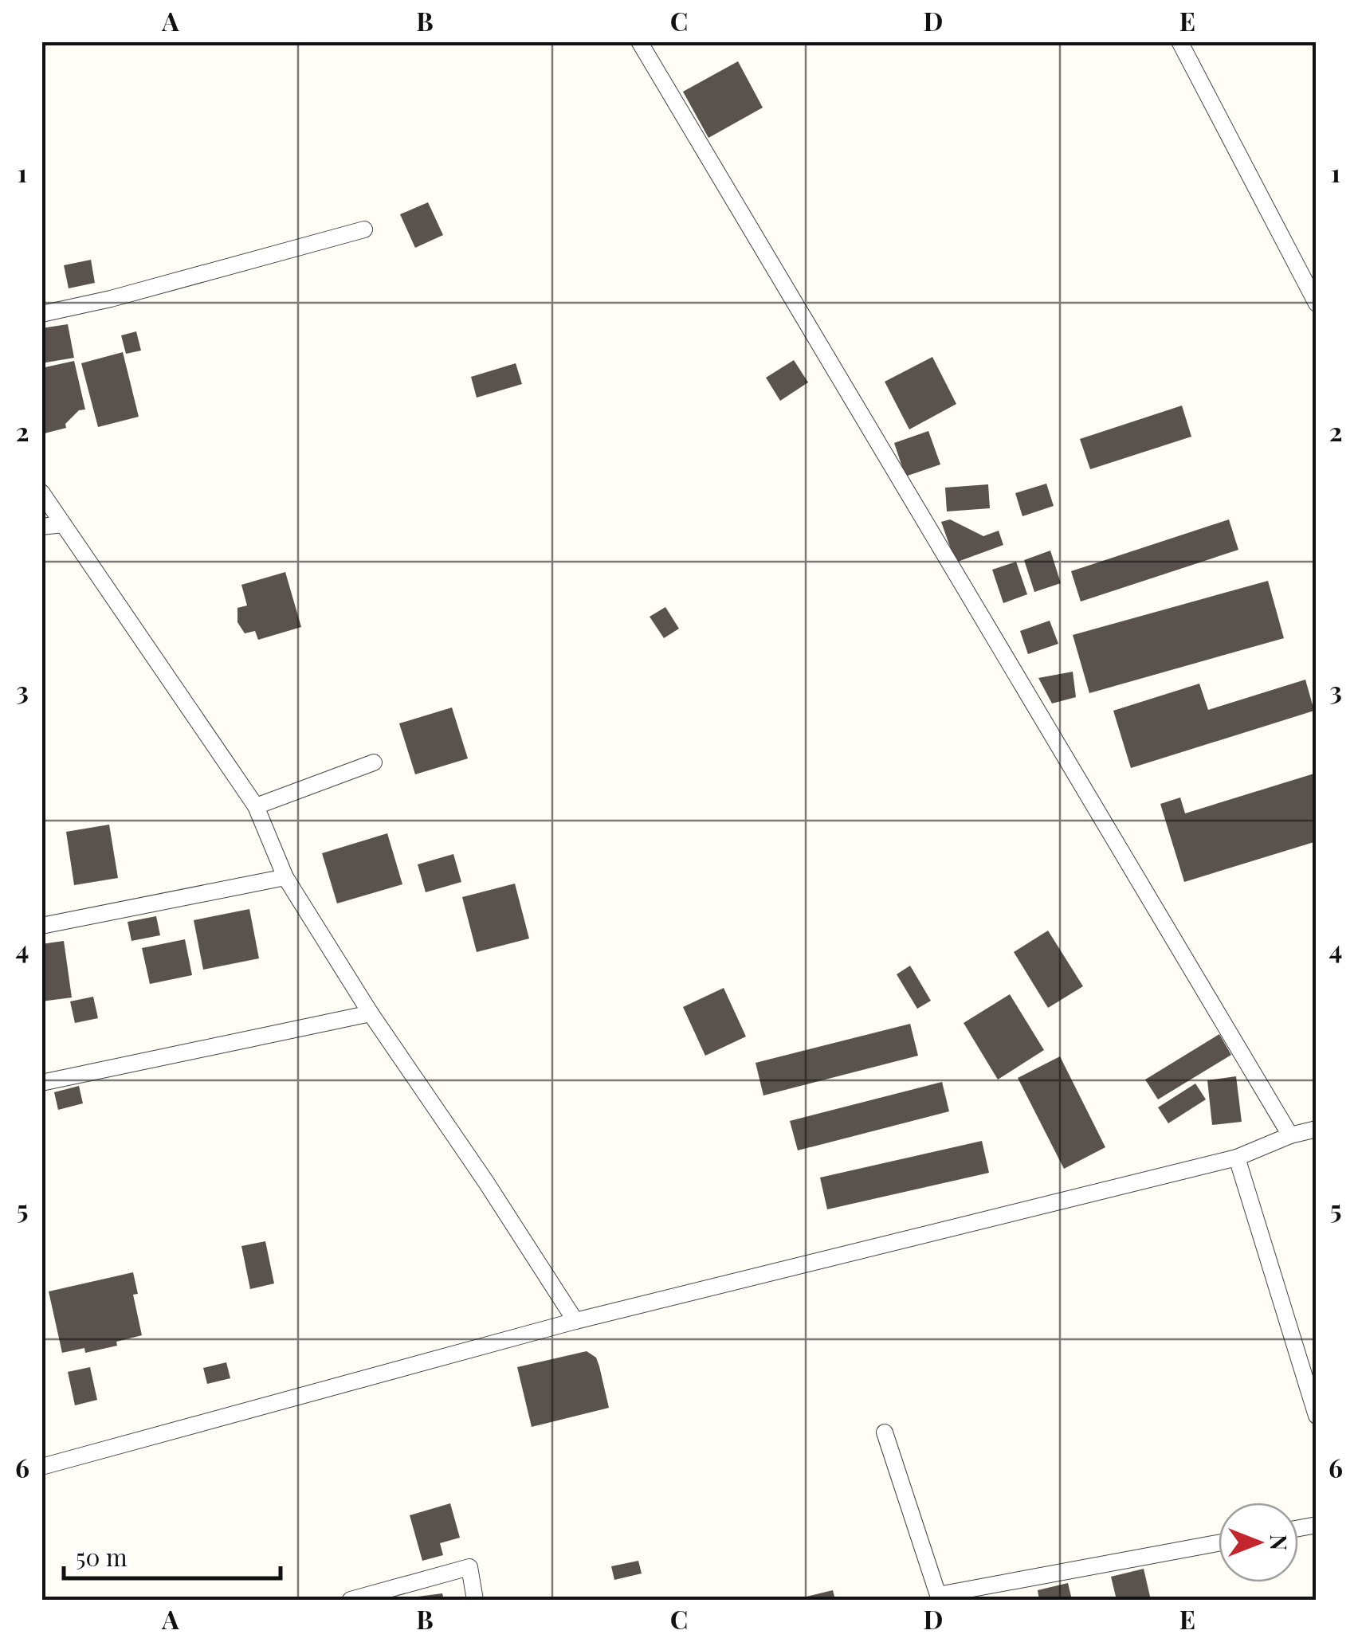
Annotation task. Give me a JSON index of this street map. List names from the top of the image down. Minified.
{"scale_bar":"50 m","north":"right","grid":{"columns":["A","B","C","D","E"],"rows":["1","2","3","4","5","6"]}}
